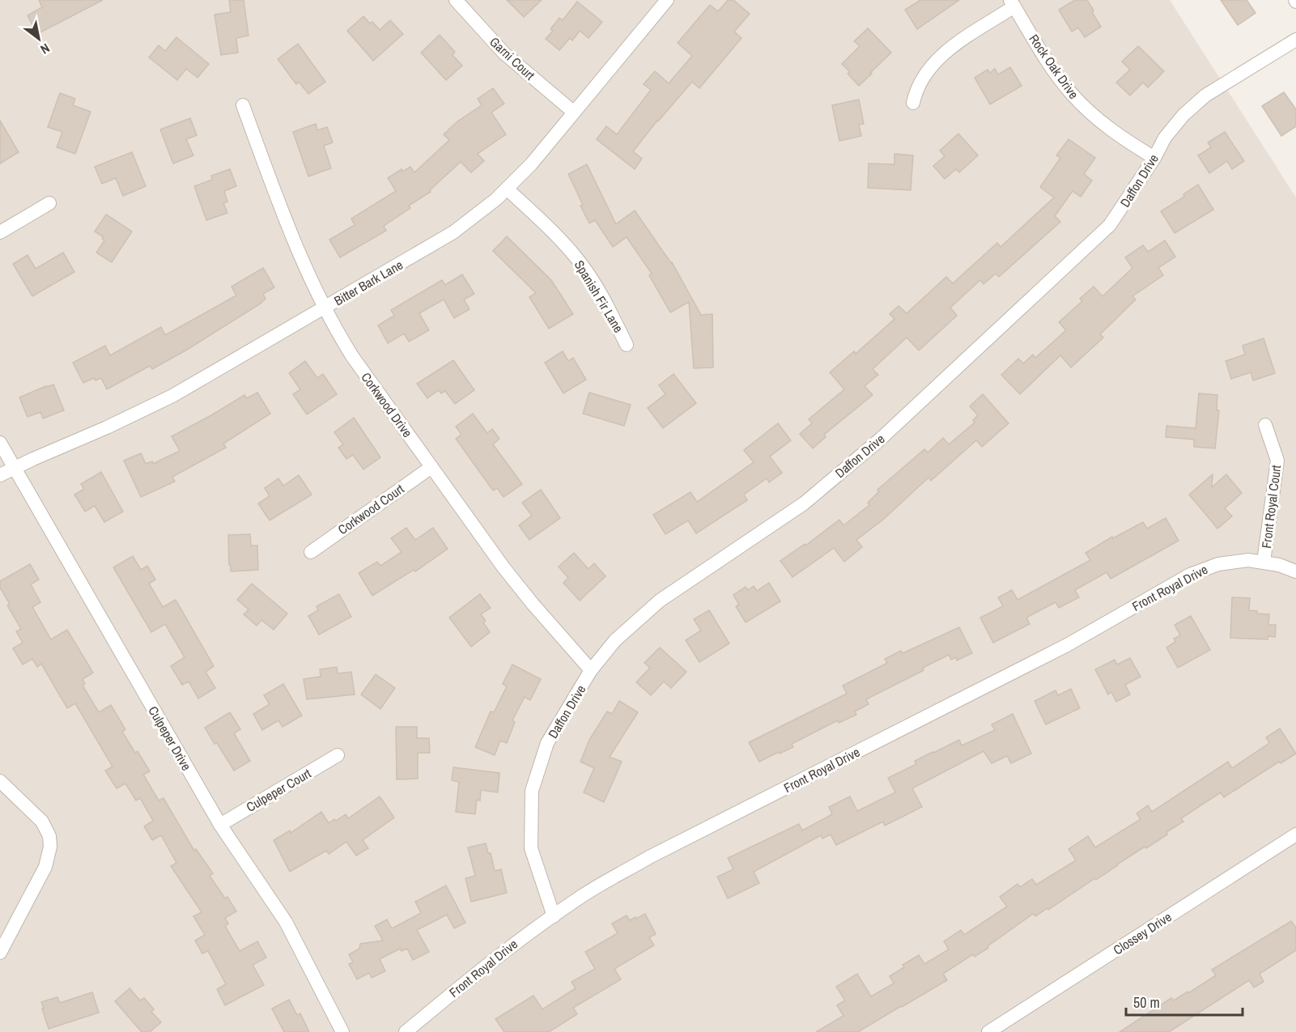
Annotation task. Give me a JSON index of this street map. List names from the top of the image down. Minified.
{"streets":{"street":["Garni Court","Rock Oak Drive","Daffon Drive","Bitter Bark Lane","Spanish Fir Lane","Corkwood Drive","Front Royal Court","Corkwood Court","Front Royal Drive","Culpeper Drive","Culpeper Court","Clossey Drive"]},"crossings":[["Garni Court","Bitter Bark Lane"],["Rock Oak Drive","Daffon Drive"],["Daffon Drive","Corkwood Drive"],["Daffon Drive","Front Royal Drive"],["Bitter Bark Lane","Spanish Fir Lane"],["Bitter Bark Lane","Corkwood Drive"],["Bitter Bark Lane","Culpeper Drive"],["Corkwood Drive","Corkwood Court"],["Front Royal Court","Front Royal Drive"],["Culpeper Drive","Culpeper Court"]],"scale_bar":"50 m","north":"bottom right"}
